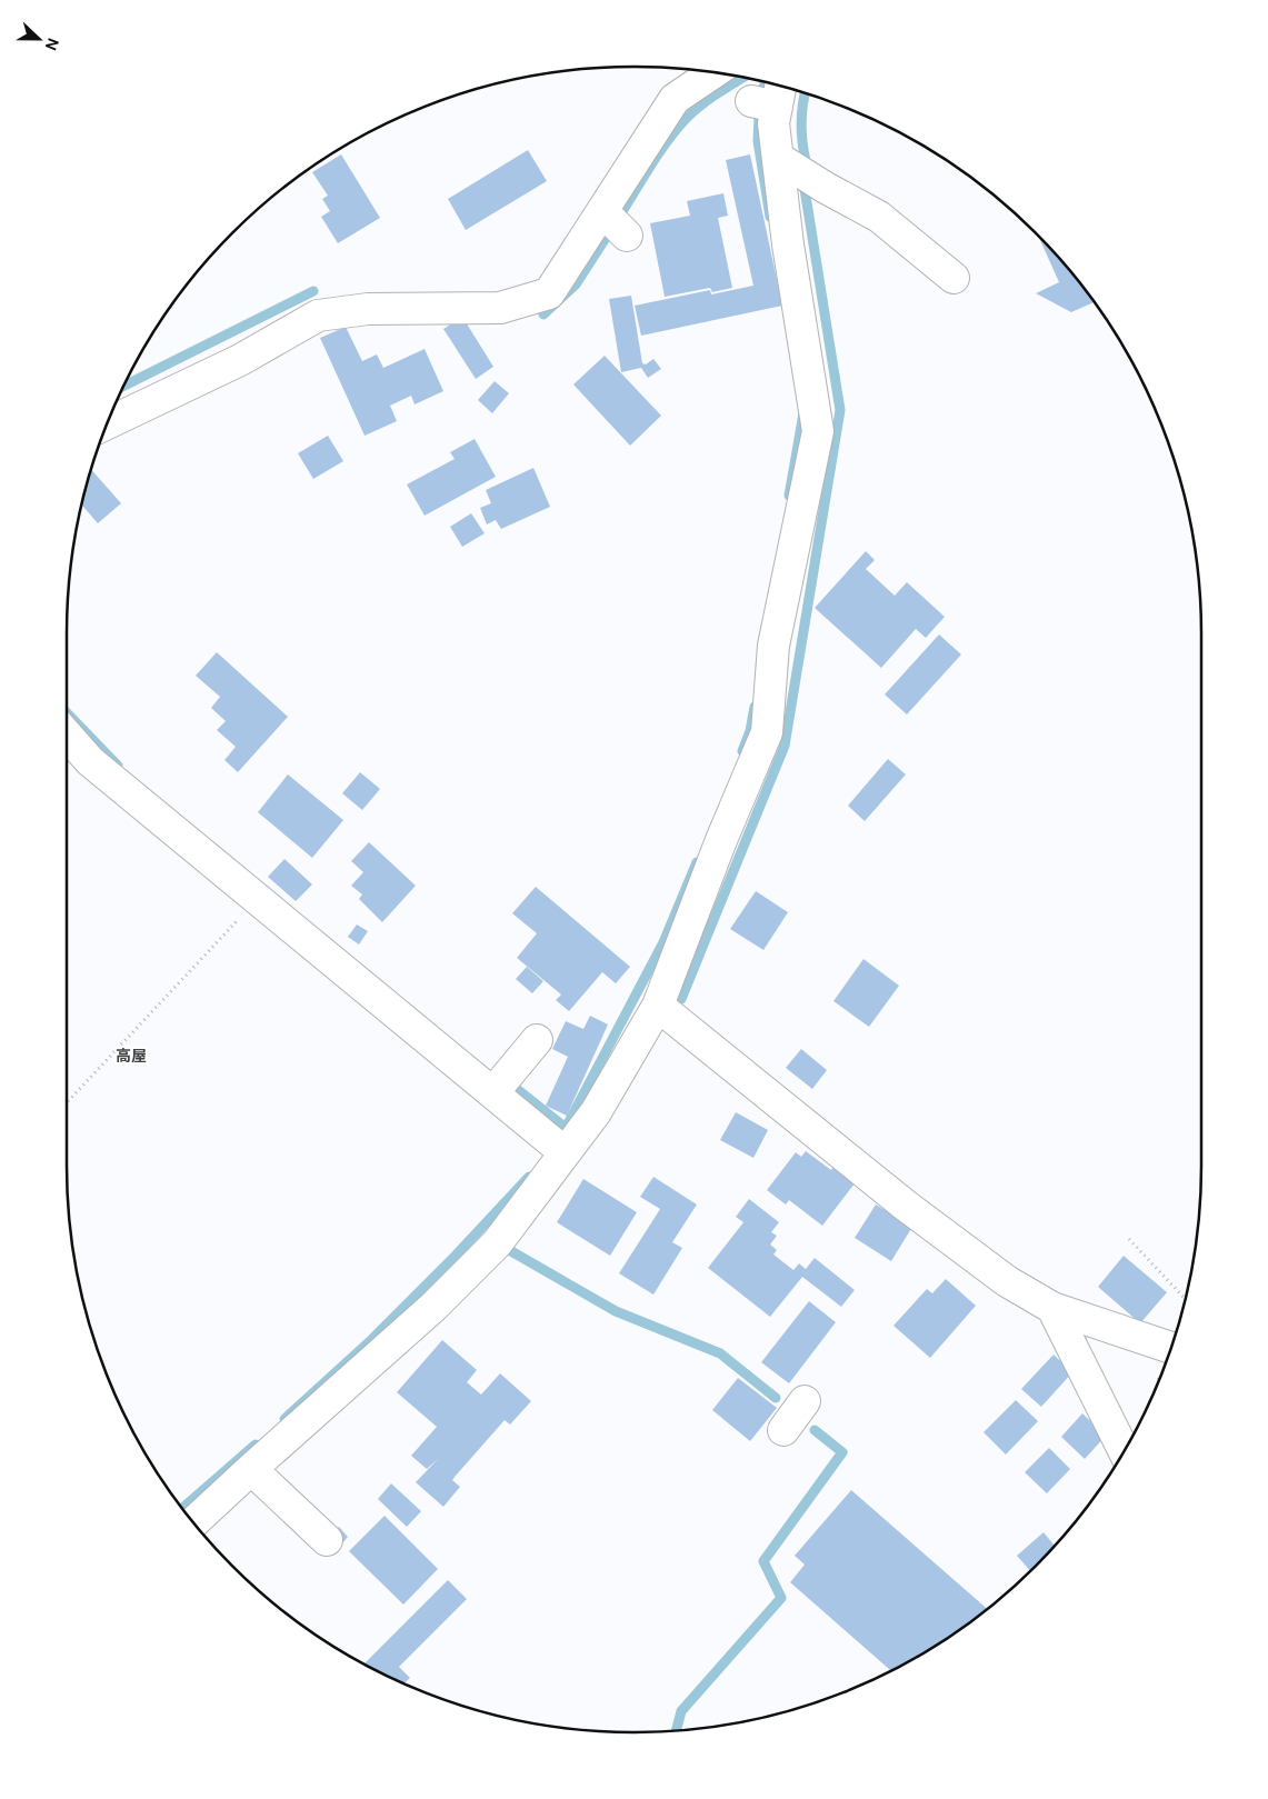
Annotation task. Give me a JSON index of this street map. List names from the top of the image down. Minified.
{"districts":["高屋"],"north":"right"}
